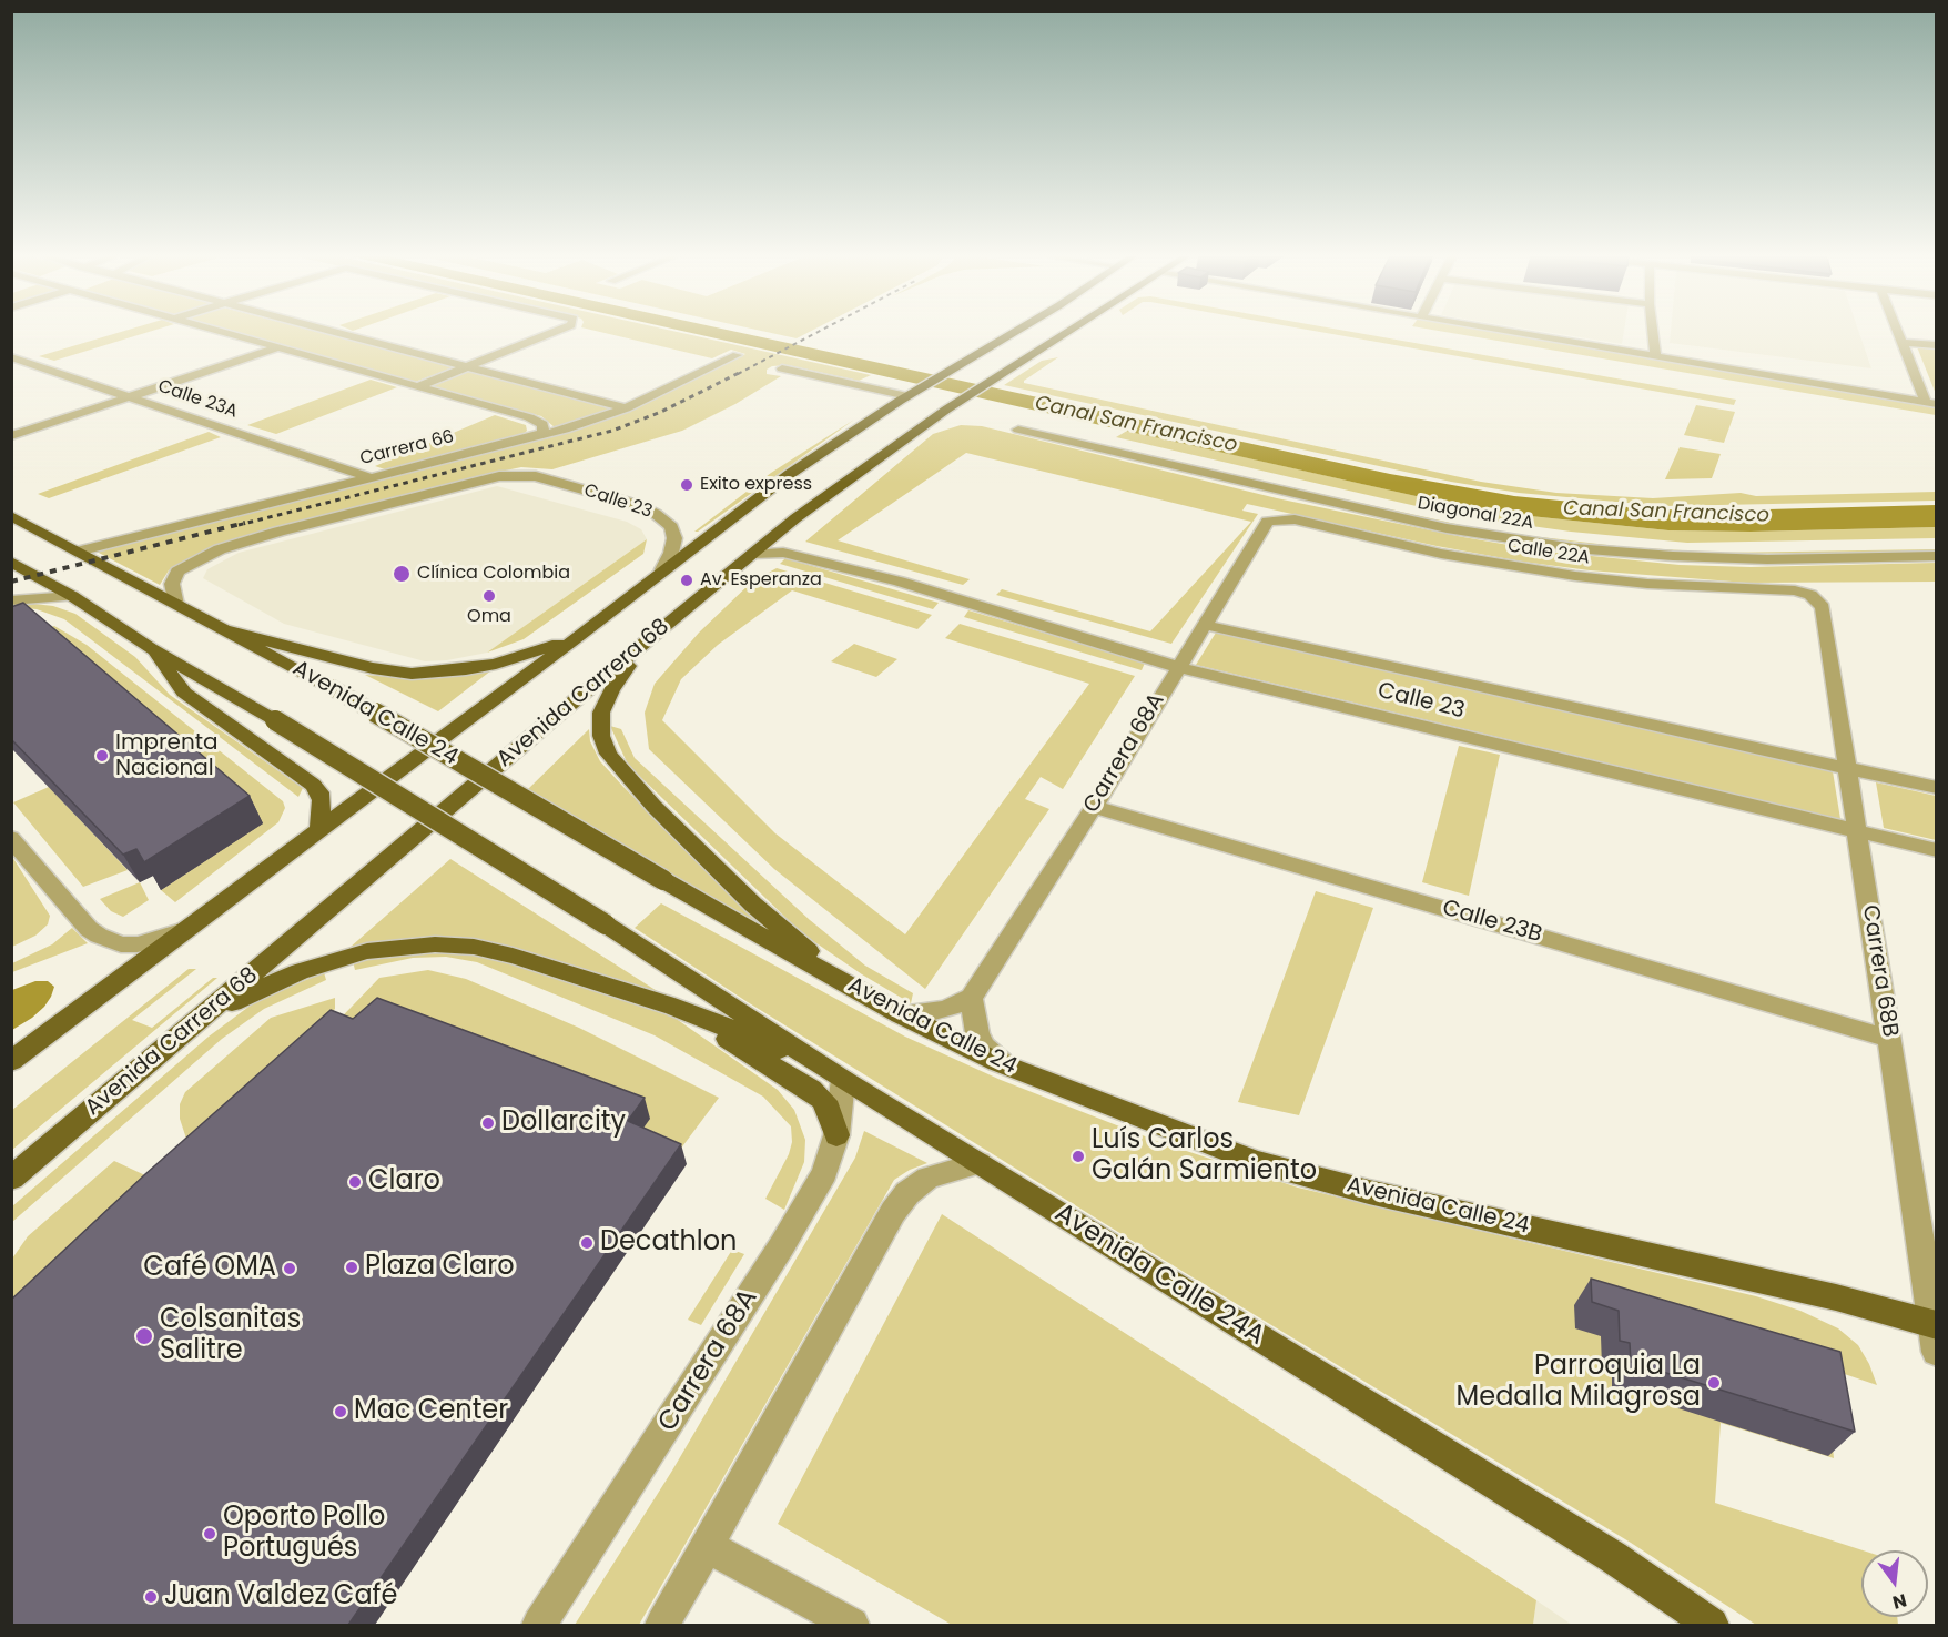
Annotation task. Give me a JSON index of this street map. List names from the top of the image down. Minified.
{"streets":{"main road":["Avenida Carrera 68","Avenida Calle 24","Avenida Calle 24A"],"street":["Calle 23A","Carrera 66","Calle 23","Diagonal 22A","Calle 22A","Carrera 68A","Calle 23B","Carrera 68B"]},"crossings":[["Calle 23A","Carrera 66"],["Carrera 66","Avenida Calle 24"],["Calle 23","Avenida Carrera 68"],["Calle 23","Avenida Calle 24"],["Calle 23","Carrera 68A"],["Calle 23","Carrera 68B"],["Calle 22A","Carrera 68A"],["Calle 22A","Carrera 68B"],["Avenida Calle 24","Carrera 68B"],["Carrera 68A","Calle 23B"],["Carrera 68A","Avenida Calle 24A"],["Calle 23B","Carrera 68B"]],"water":["Canal San Francisco"],"places":["Exito express","Clínica Colombia","Av. Esperanza","Oma","Imprenta Nacional","Dollarcity","Luís Carlos Galán Sarmiento","Claro","Decathlon","Plaza Claro","Café OMA","Colsanitas Salitre","Parroquia La Medalla Milagrosa","Mac Center","Oporto Pollo Portugués","Juan Valdez Café"],"north":"bottom"}
